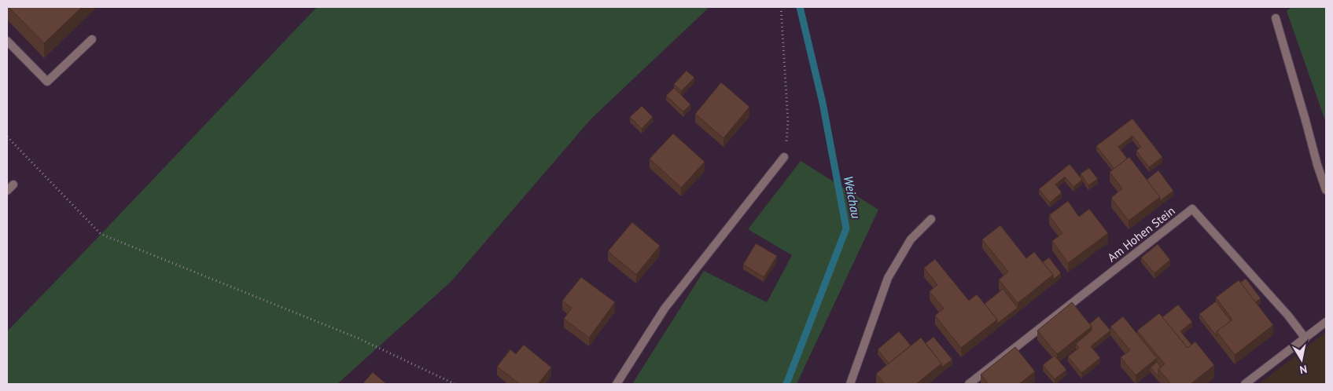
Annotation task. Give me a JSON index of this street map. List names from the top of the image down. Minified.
{"streets":{"street":["Am Hohen Stein"]},"water":["Weichau"],"north":"bottom"}
